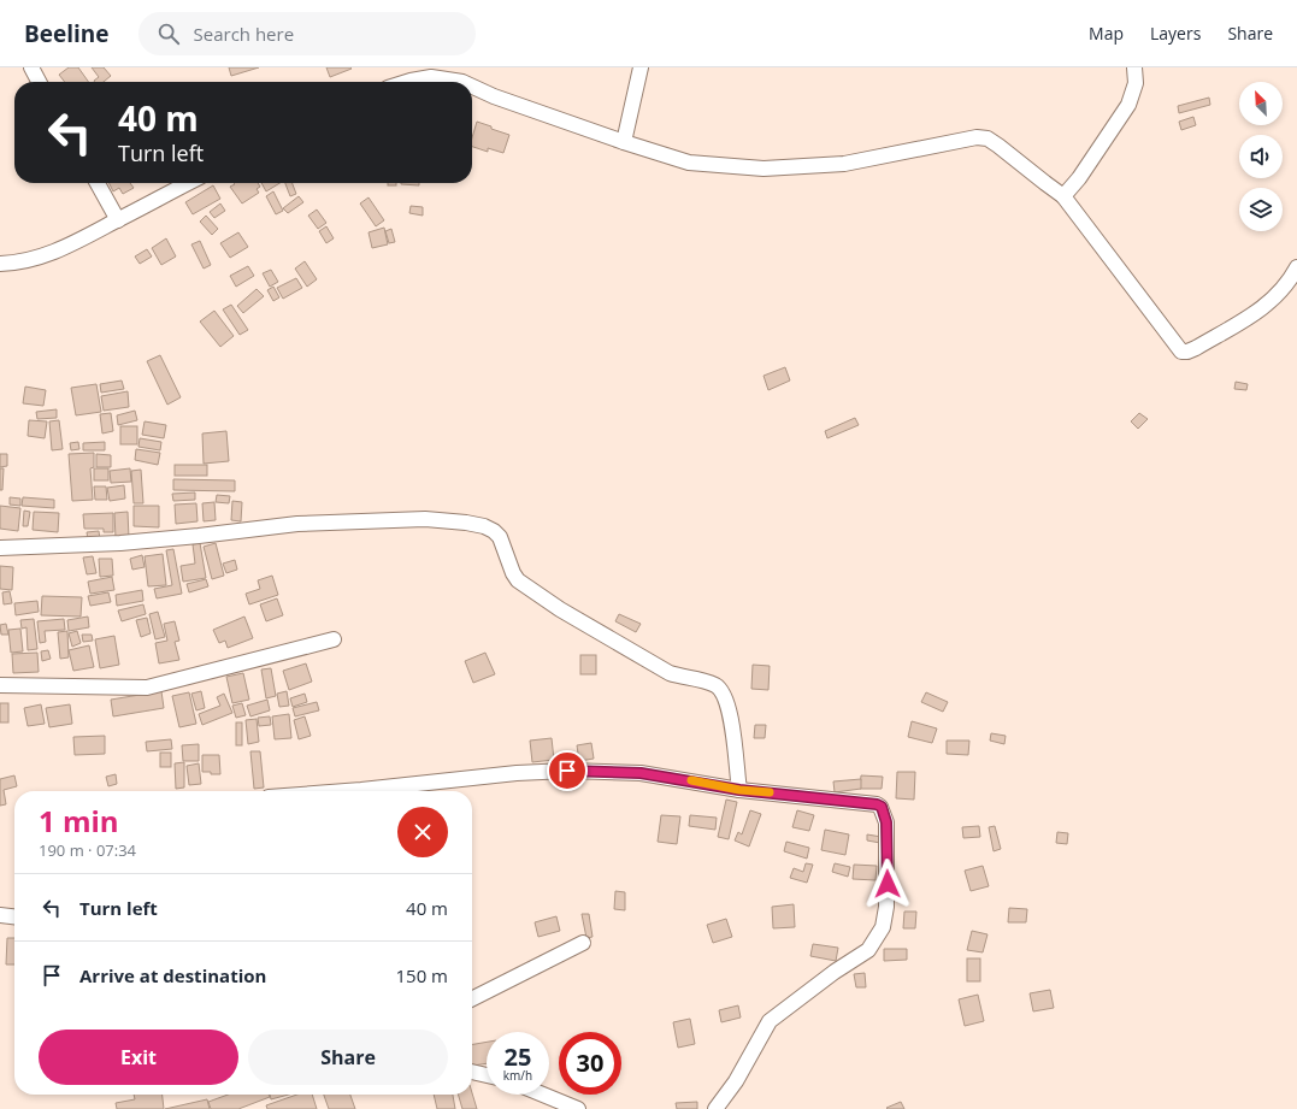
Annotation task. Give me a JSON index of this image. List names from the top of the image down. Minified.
{"north":"top left","page":{"header":"Beeline","search":"Search here","nav":["Map","Layers","Share"],"turn":["40 m","Turn left"],"heading":["1 min","190 m · 07:34"],"list":[{"name":"Turn left","value":"40 m"},{"name":"Arrive at destination","value":"150 m"}],"buttons":["Exit","Share"],"speed":"25 km/h","limit":"30"}}
